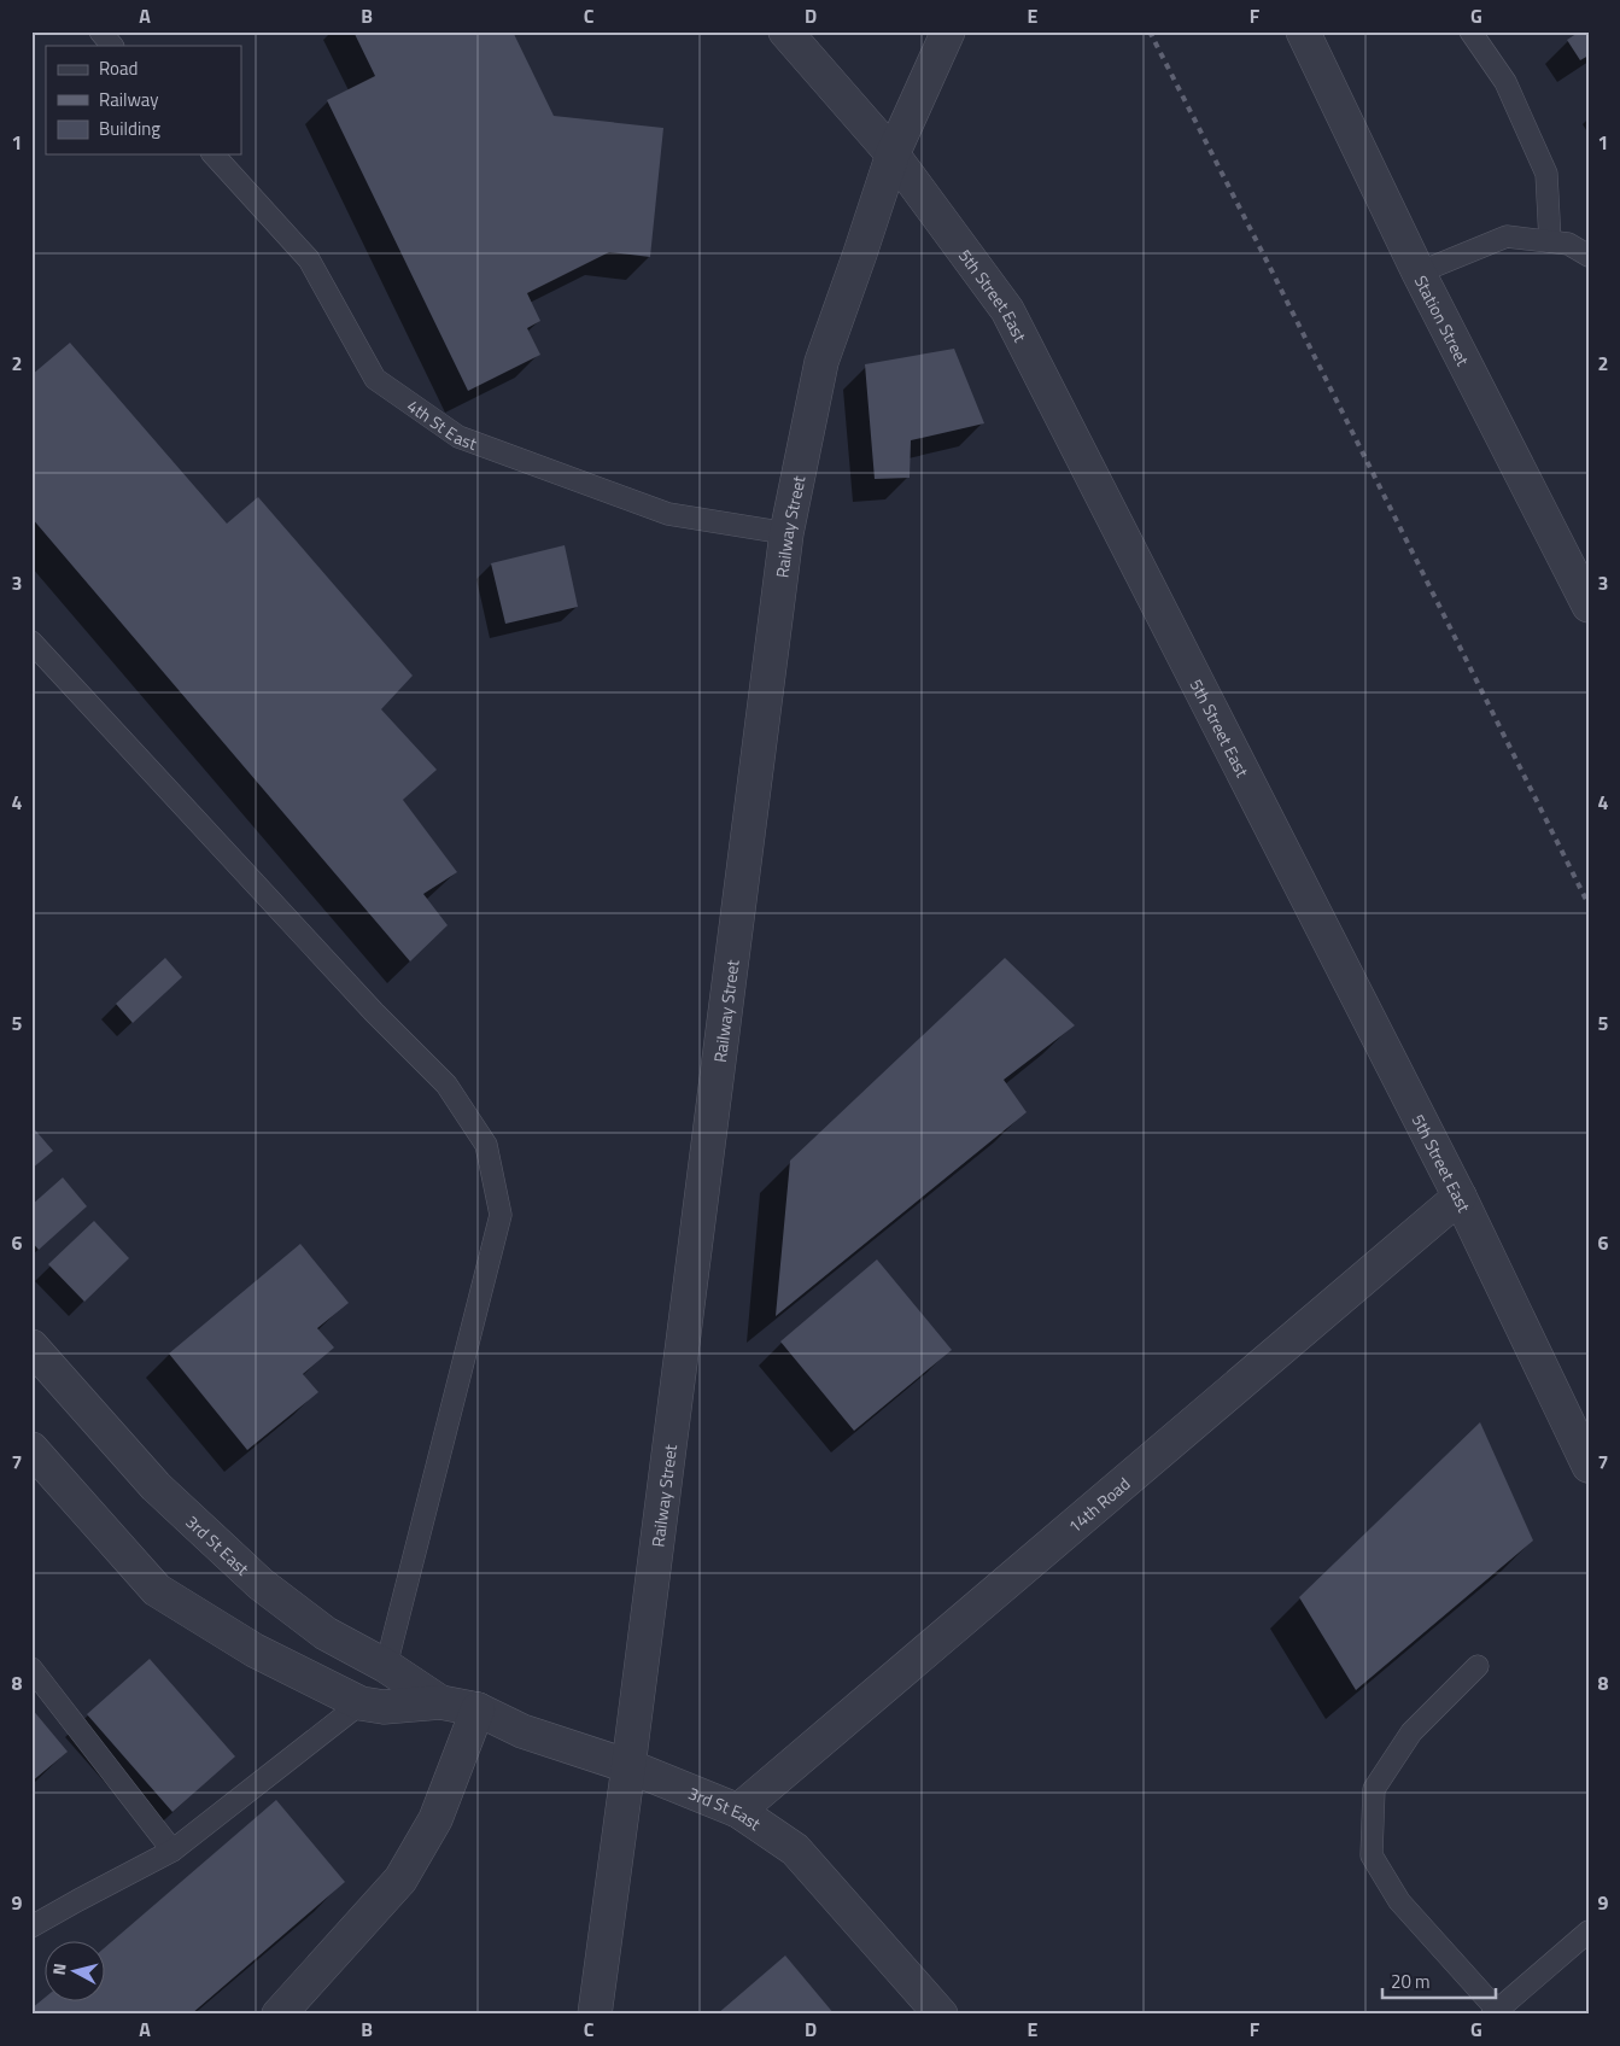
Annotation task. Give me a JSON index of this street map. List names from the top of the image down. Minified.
{"streets":{"street":["5th Street East","Station Street","Railway Street","14th Road","3rd St East"],"lane":["4th St East"]},"crossings":[["5th Street East","Railway Street"],["5th Street East","14th Road"],["4th St East","Railway Street"],["Railway Street","3rd St East"],["14th Road","3rd St East"]],"legend":["Road","Railway","Building"],"scale_bar":"20 m","north":"left","grid":{"columns":["A","B","C","D","E","F","G"],"rows":["1","2","3","4","5","6","7","8","9"]}}
